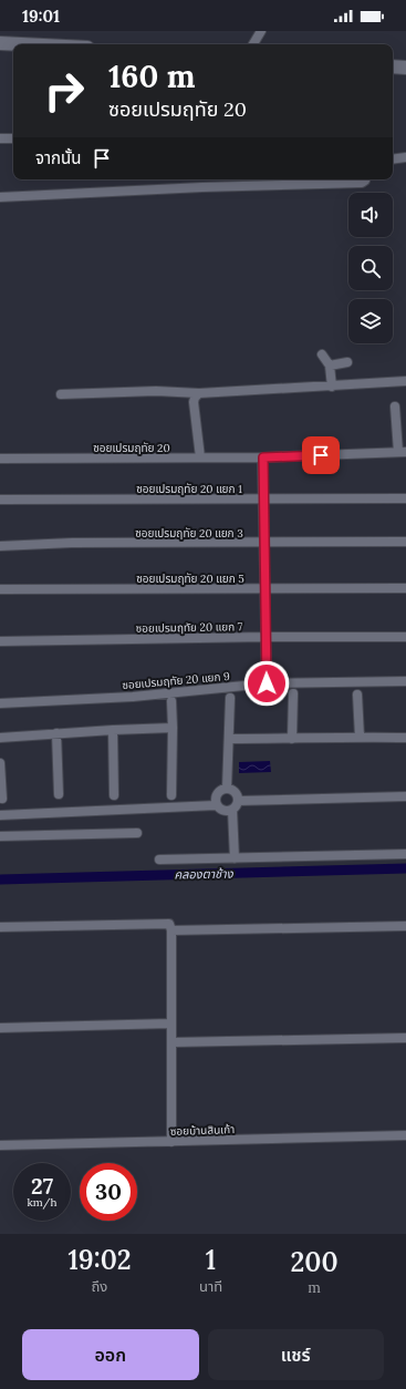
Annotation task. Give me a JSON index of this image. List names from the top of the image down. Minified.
{"streets":{"street":["ซอยเปรมฤทัย 20","ซอยเปรมฤทัย 20 แยก 1","ซอยเปรมฤทัย 20 แยก 3","ซอยเปรมฤทัย 20 แยก 5","ซอยเปรมฤทัย 20 แยก 7","ซอยเปรมฤทัย 20 แยก 9","ซอยบ้านสินเก้า"]},"water":["คลองตาช้าง"],"page":{"status":"19:01","turn":["160 m","ซอยเปรมฤทัย 20"],"then":"จากนั้น","speed":"27 km/h","limit":"30","eta":["19:02","ถึง","1","นาที","200","m"],"buttons":["ออก","แชร์"]}}
